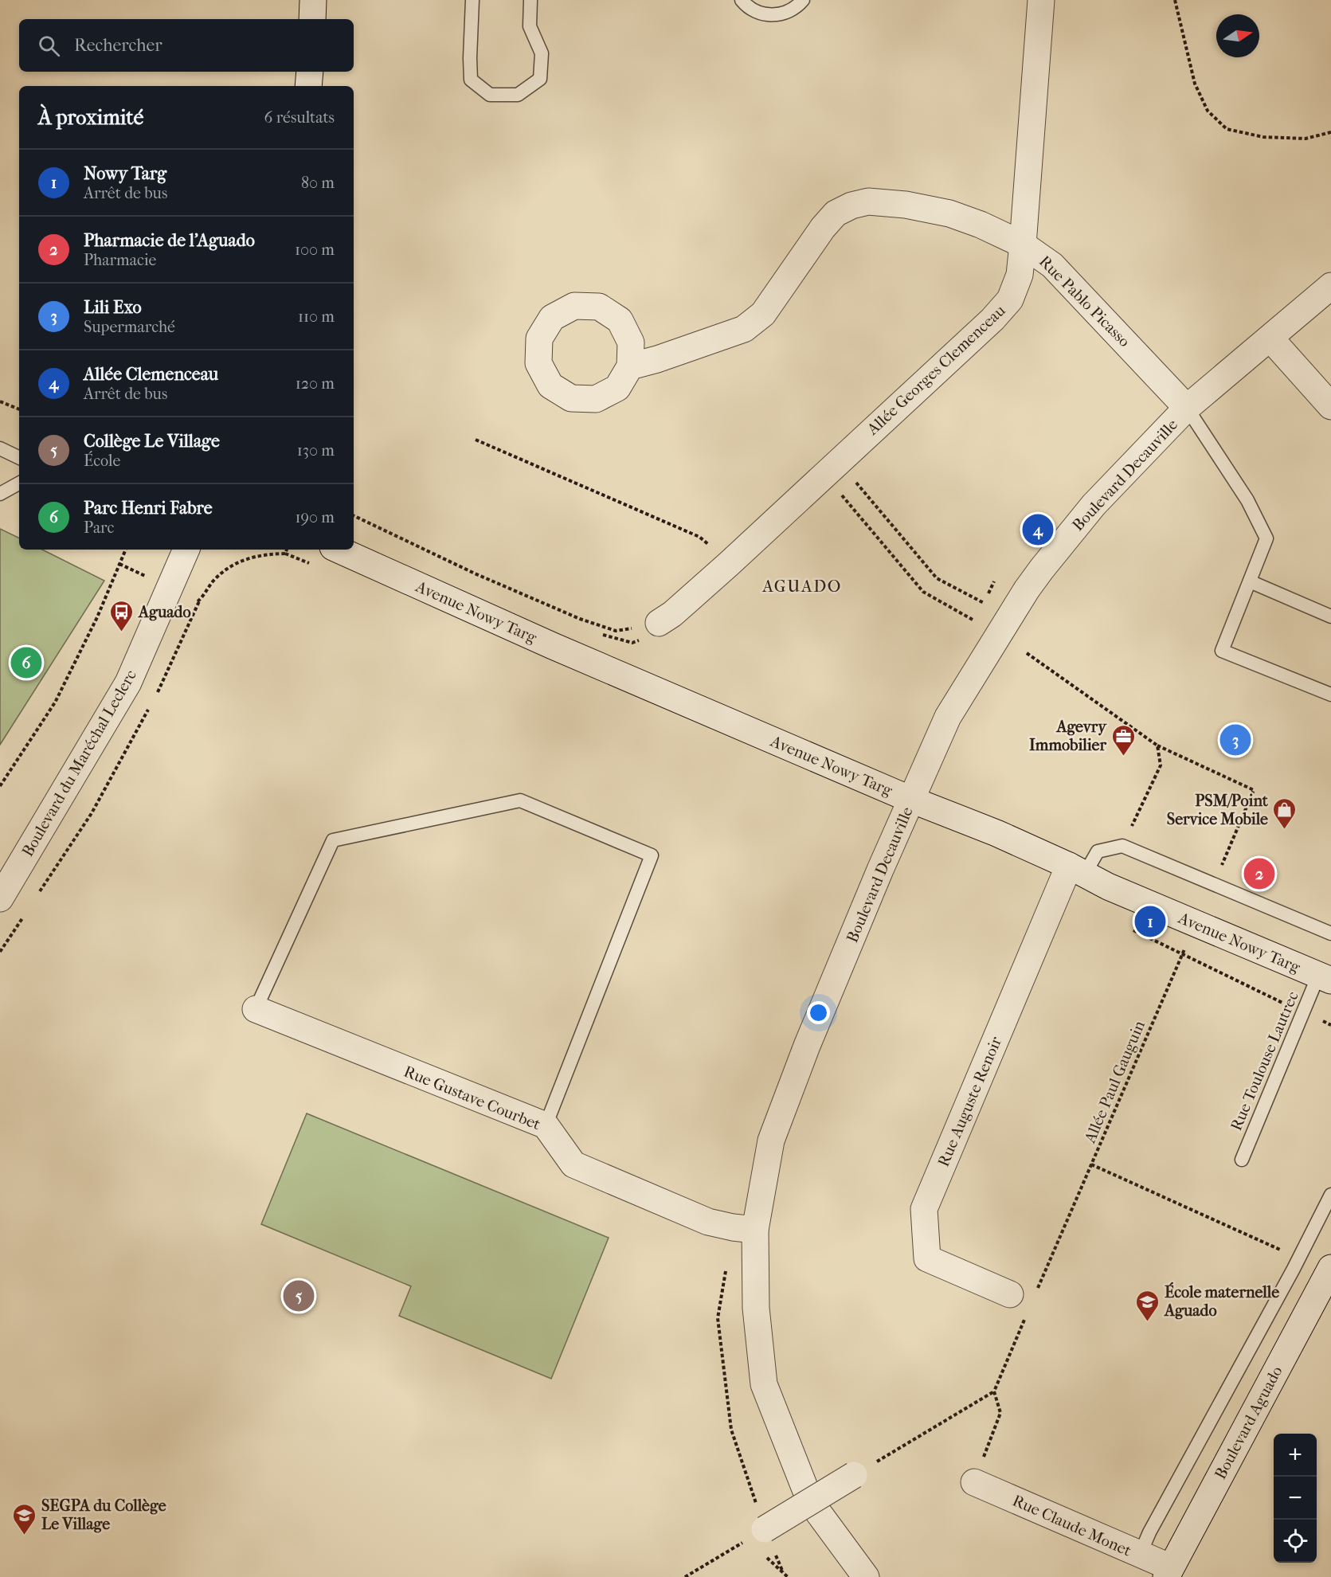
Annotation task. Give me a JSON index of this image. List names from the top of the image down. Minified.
{"streets":{"street":["Rue Pablo Picasso","Allée Georges Clemenceau","Boulevard Decauville","Avenue Nowy Targ","Boulevard du Maréchal Leclerc","Rue Gustave Courbet","Rue Auguste Renoir","Boulevard Aguado","Rue Claude Monet"],"lane":["Rue Toulouse Lautrec"],"path":["Allée Paul Gauguin"]},"crossings":[["Rue Pablo Picasso","Allée Georges Clemenceau"],["Rue Pablo Picasso","Boulevard Decauville"],["Boulevard Decauville","Avenue Nowy Targ"],["Boulevard Decauville","Rue Gustave Courbet"],["Avenue Nowy Targ","Rue Toulouse Lautrec"],["Avenue Nowy Targ","Allée Paul Gauguin"],["Avenue Nowy Targ","Rue Auguste Renoir"],["Allée Paul Gauguin","Rue Auguste Renoir"],["Boulevard Aguado","Rue Claude Monet"]],"districts":["AGUADO"],"places":{"bus stop":["Aguado"],"office":["Agevry Immobilier"],"shop":["PSM/Point Service Mobile"],"school or university":["École maternelle Aguado","SEGPA du Collège Le Village"]},"north":"right","page":{"search":"Rechercher","heading":["À proximité","6 résultats"],"list":[{"mark":"1","name":"Nowy Targ","note":"Arrêt de bus","value":"80 m"},{"mark":"2","name":"Pharmacie de l'Aguado","note":"Pharmacie","value":"100 m"},{"mark":"3","name":"Lili Exo","note":"Supermarché","value":"110 m"},{"mark":"4","name":"Allée Clemenceau","note":"Arrêt de bus","value":"120 m"},{"mark":"5","name":"Collège Le Village","note":"École","value":"130 m"},{"mark":"6","name":"Parc Henri Fabre","note":"Parc","value":"190 m"}],"pins":["4","6","3","2","1","5"],"map_buttons":["+","−"]}}
